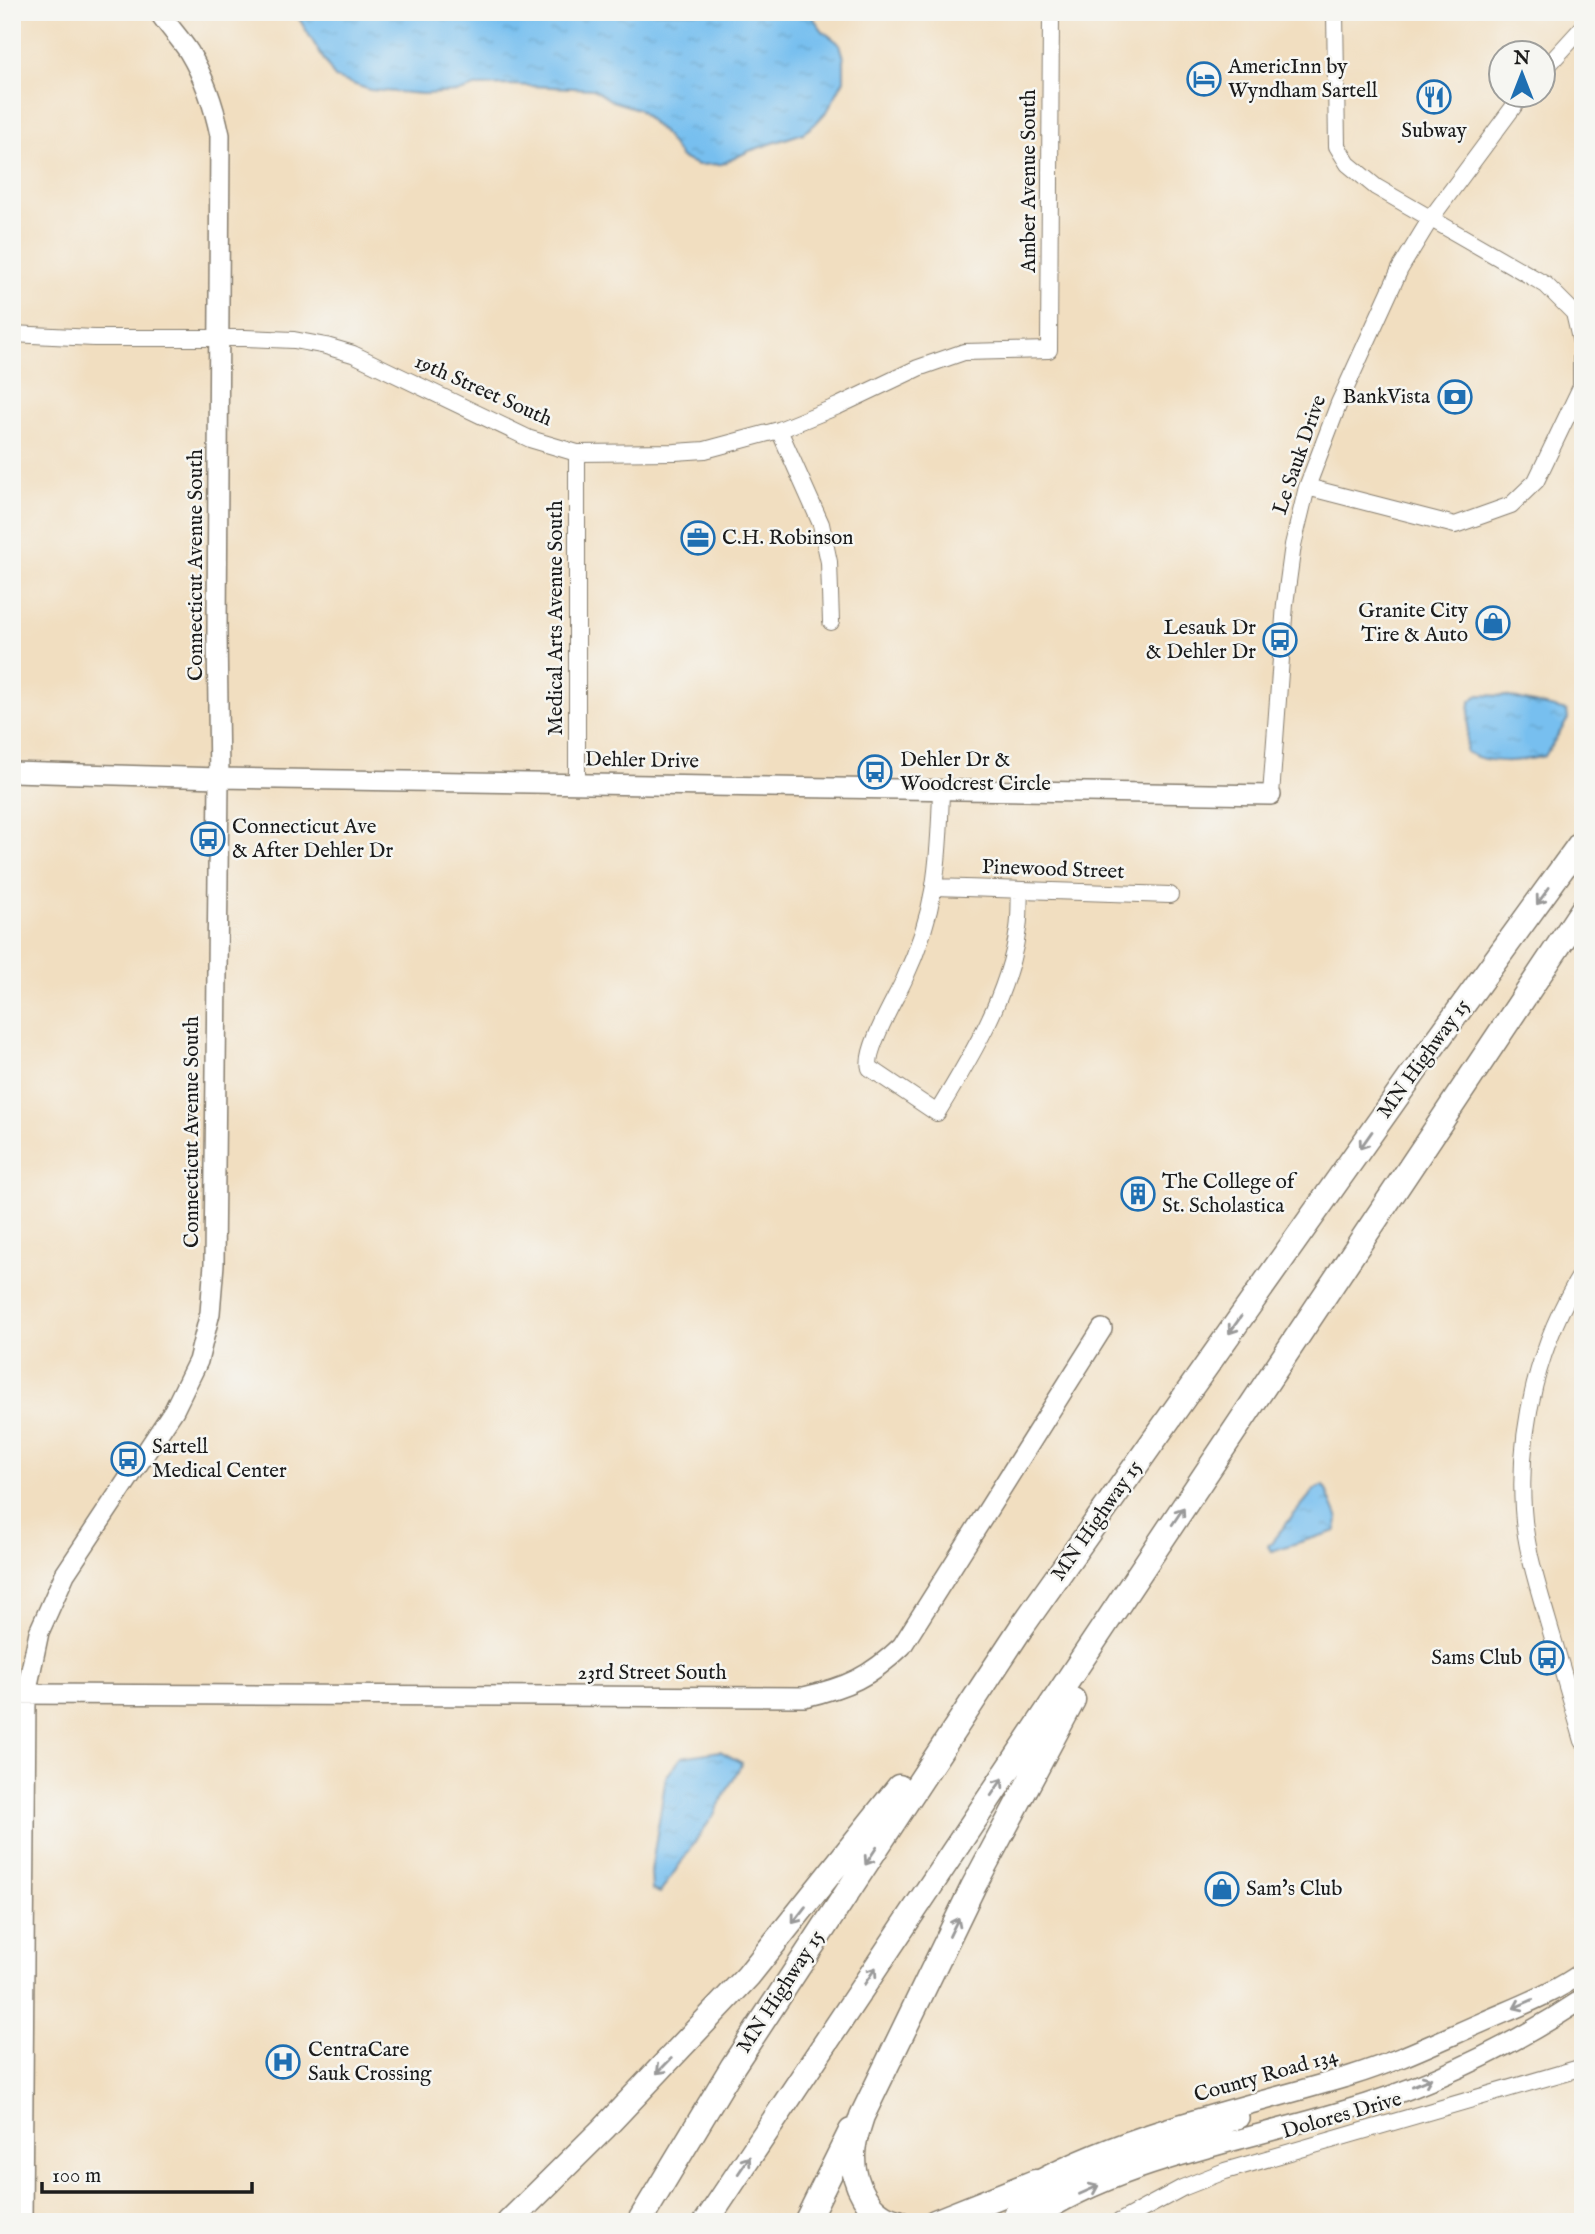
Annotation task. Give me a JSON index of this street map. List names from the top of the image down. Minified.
{"streets":{"highway":["MN Highway 15"],"street":["Amber Avenue South","19th Street South","Le Sauk Drive","Connecticut Avenue South","Medical Arts Avenue South","Dehler Drive","Pinewood Street","23rd Street South","County Road 134","Dolores Drive"]},"crossings":[["Amber Avenue South","19th Street South"],["19th Street South","Connecticut Avenue South"],["19th Street South","Medical Arts Avenue South"],["Le Sauk Drive","Dehler Drive"],["Connecticut Avenue South","Dehler Drive"],["Connecticut Avenue South","23rd Street South"],["Medical Arts Avenue South","Dehler Drive"]],"places":{"hotel":["AmericInn by Wyndham Sartell"],"restaurant":["Subway"],"bank":["BankVista"],"office":["C.H. Robinson"],"shop":["Granite City Tire & Auto","Sam's Club"],"bus stop":["Lesauk Dr & Dehler Dr","Dehler Dr & Woodcrest Circle","Connecticut Ave & After Dehler Dr","Sartell Medical Center","Sams Club"],"building":["The College of St. Scholastica"],"hospital":["CentraCare Sauk Crossing"]},"scale_bar":"100 m","north":"top"}
